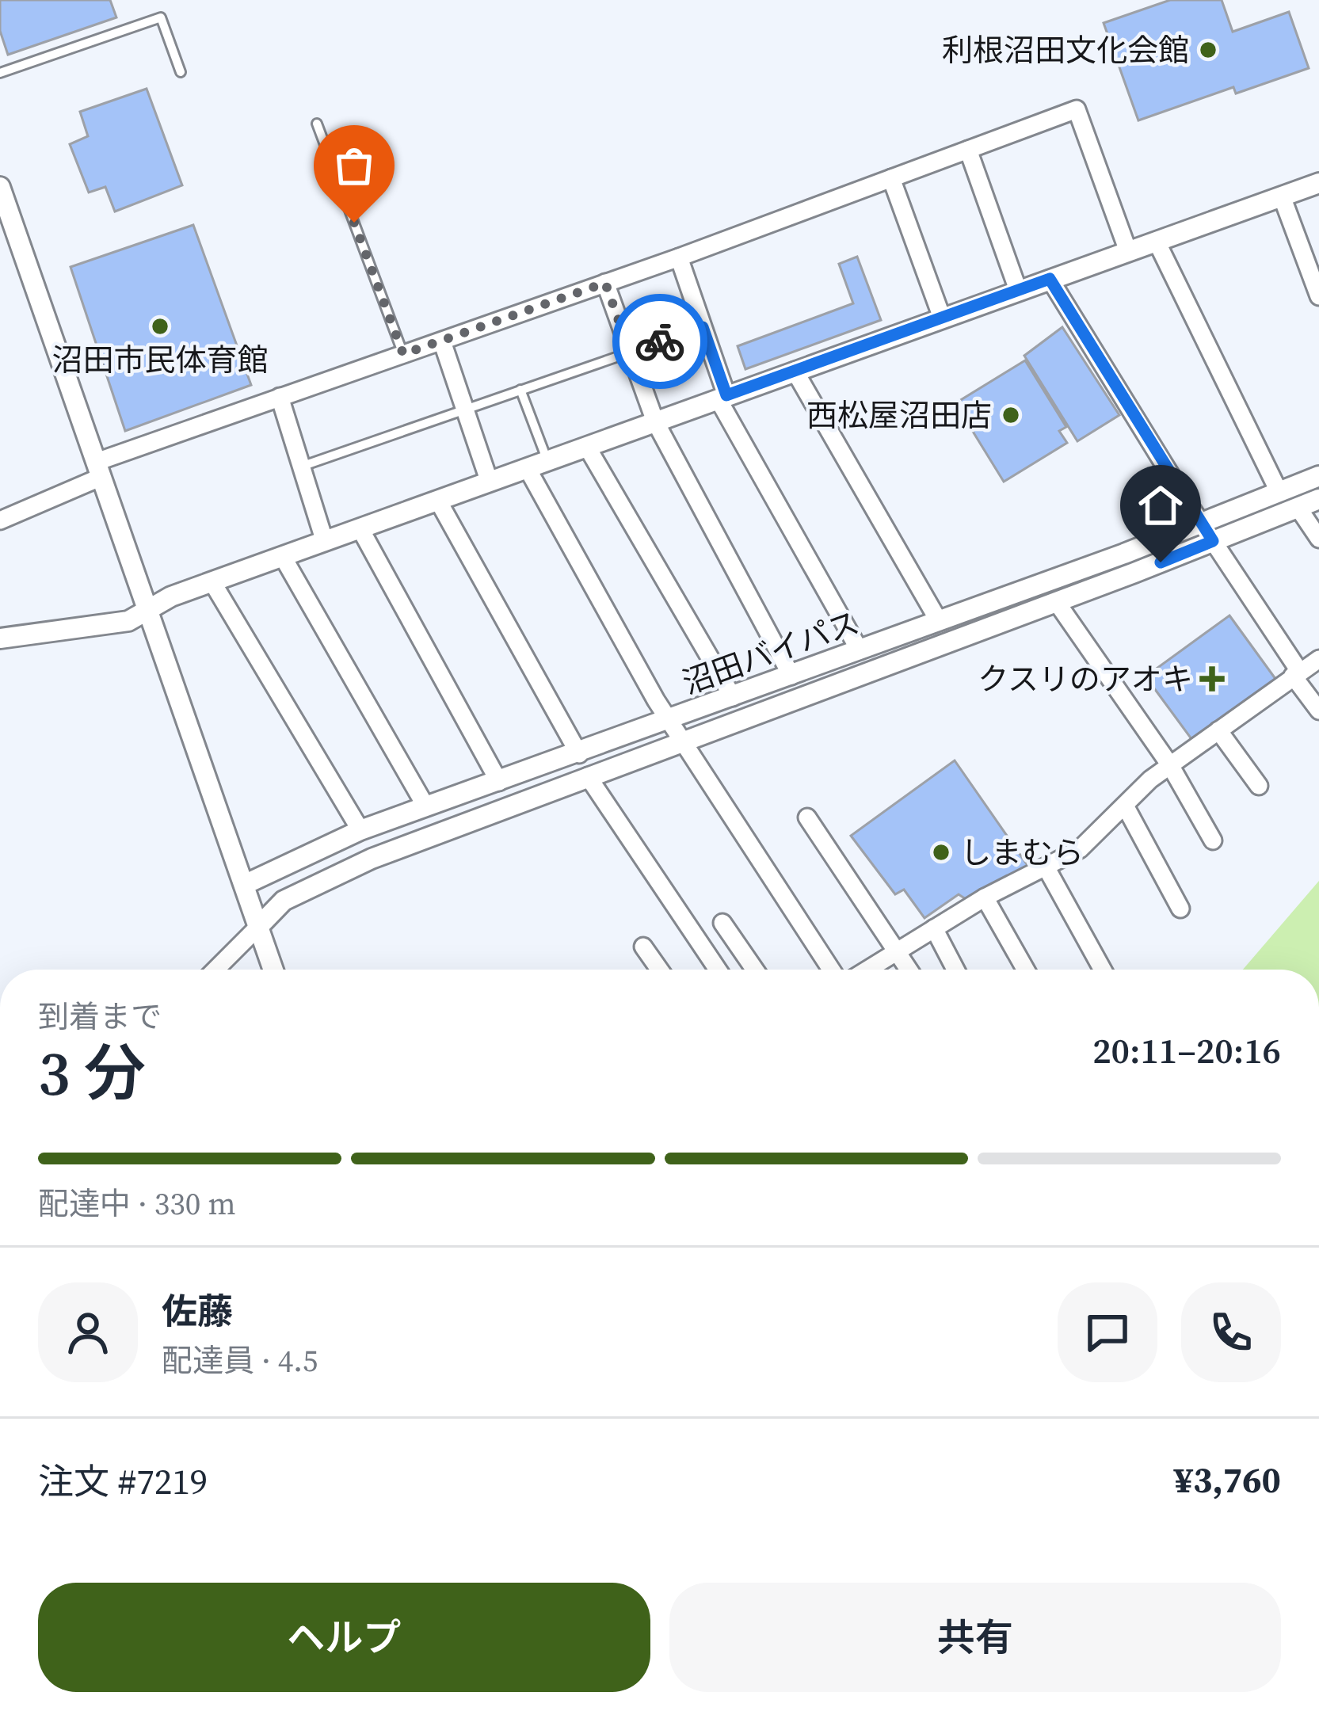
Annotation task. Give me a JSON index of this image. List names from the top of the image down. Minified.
{"streets":{"street":["沼田バイパス"]},"places":{"other":["利根沼田文化会館","沼田市民体育館","西松屋沼田店","しまむら"],"health":["クスリのアオキ"]},"page":{"heading":["3 分","到着まで","20:11–20:16"],"panel":["佐藤","配達員 · 4.5","注文 #7219","¥3,760"],"bar":"配達中 · 330 m","buttons":["ヘルプ","共有"]}}
